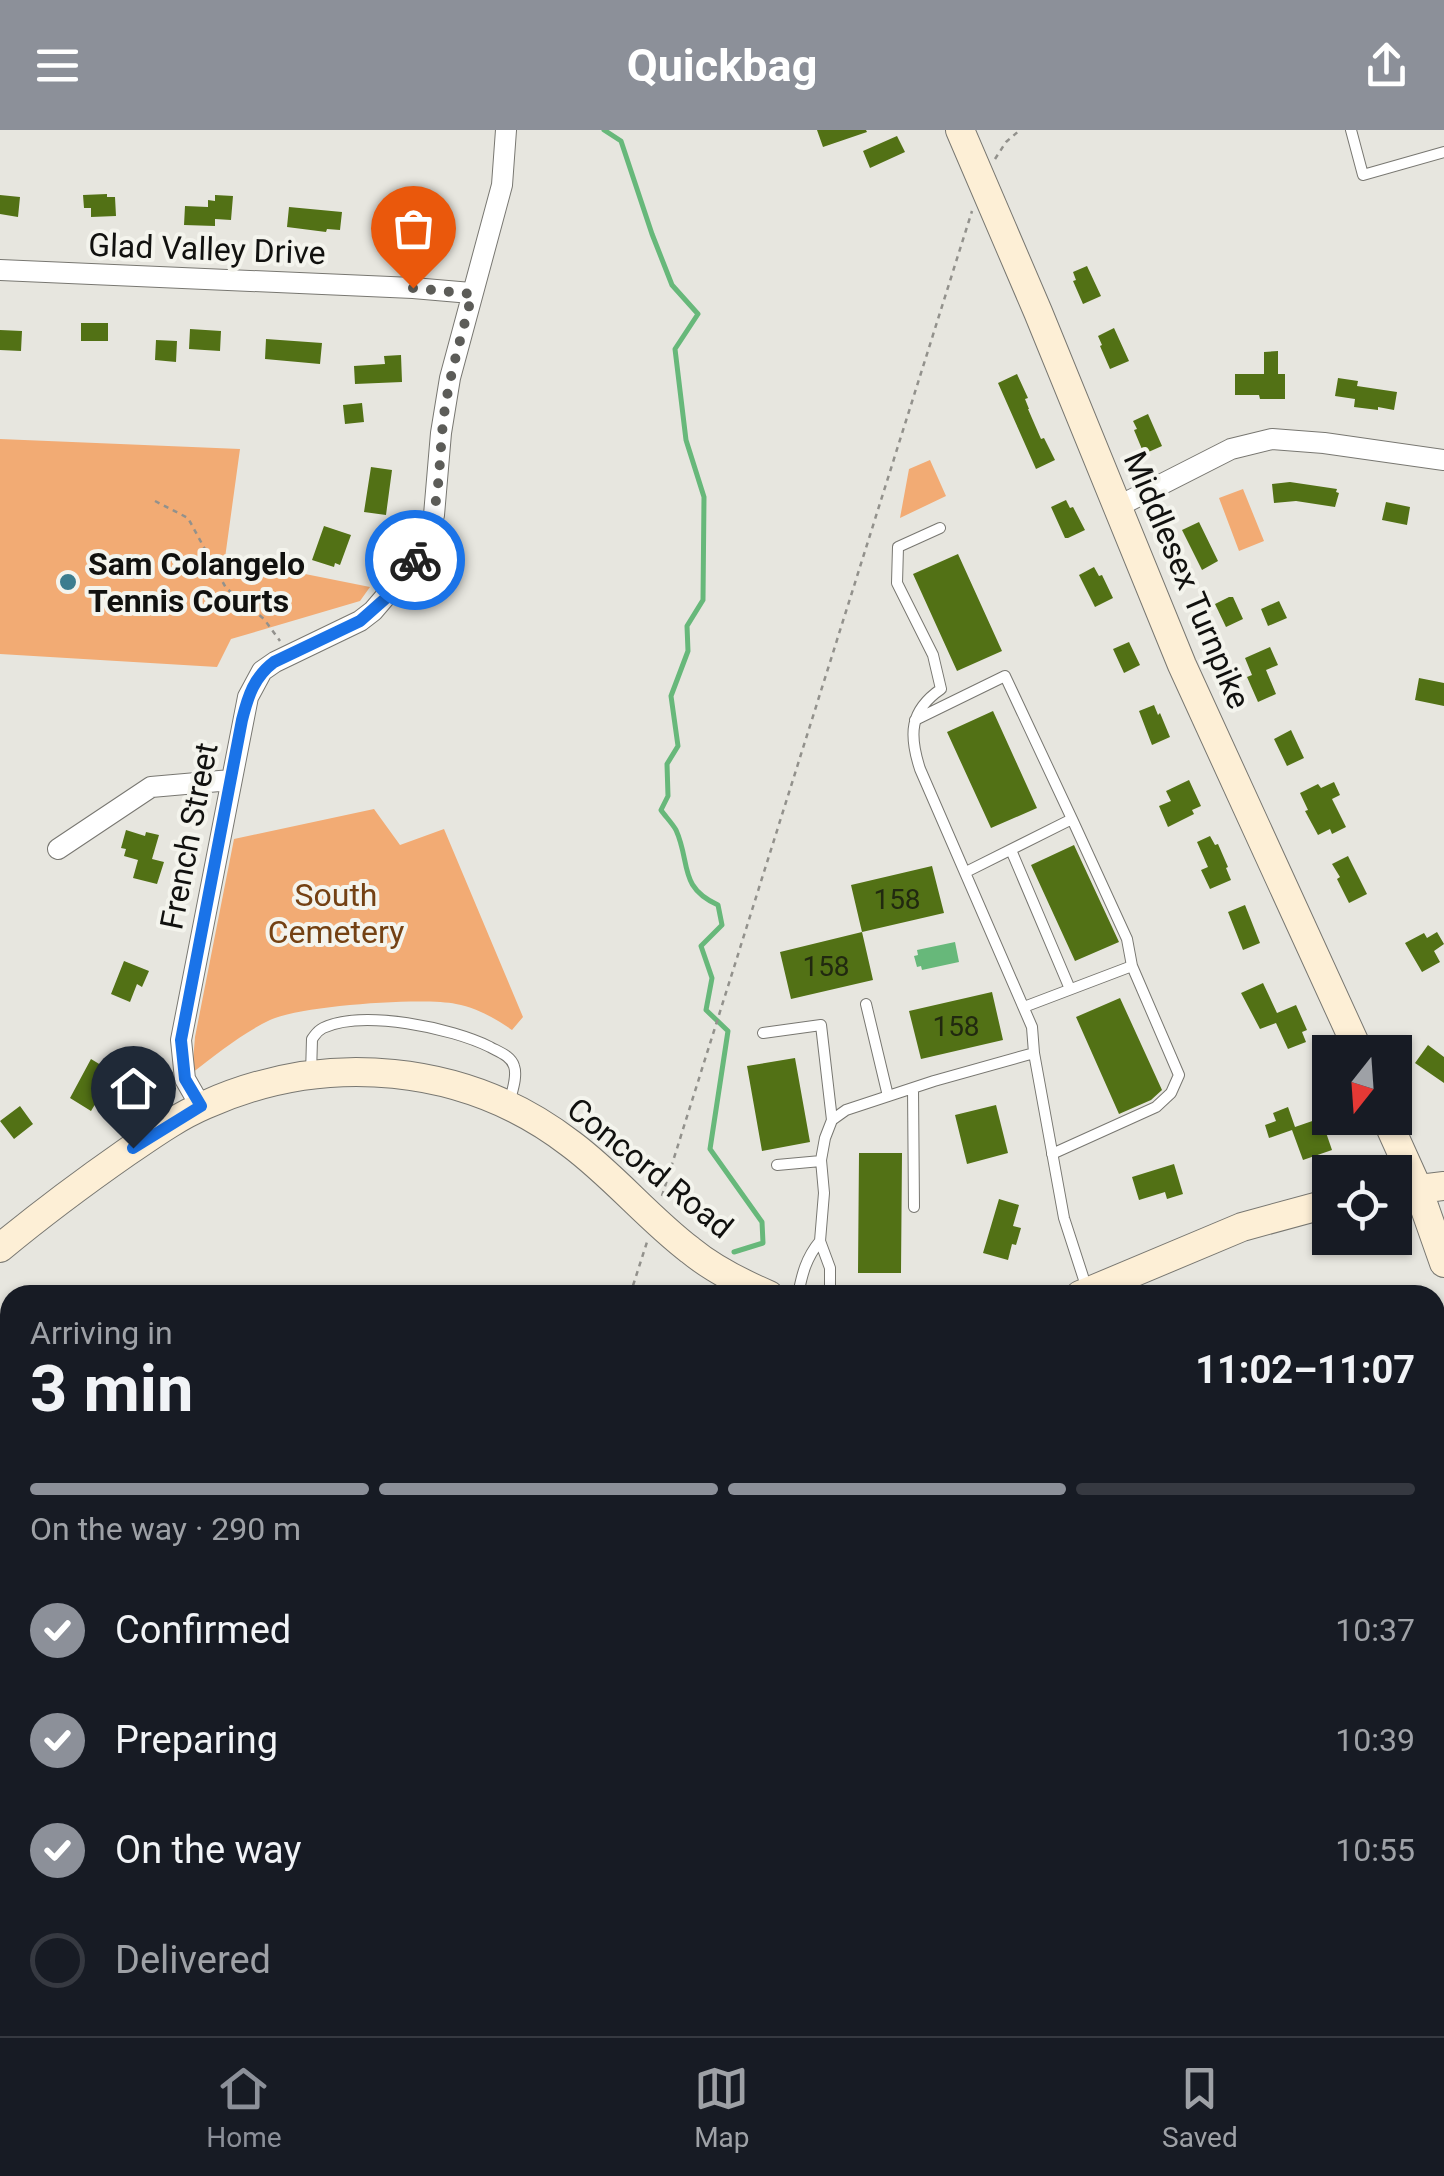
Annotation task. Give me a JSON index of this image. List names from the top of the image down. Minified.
{"streets":{"main road":["Middlesex Turnpike","Concord Road"],"street":["Glad Valley Drive","French Street"]},"crossings":[["Glad Valley Drive","French Street"],["French Street","Concord Road"]],"parks":["South Cemetery"],"places":["Sam Colangelo Tennis Courts"],"house_numbers":["158","158","158"],"north":"bottom","page":{"header":"Quickbag","heading":["3 min","Arriving in","11:02–11:07"],"bar":"On the way · 290 m","list":[["Confirmed","10:37"],["Preparing","10:39"],["On the way","10:55"],"Delivered"],"tabs":["Home","Map","Saved"]}}
